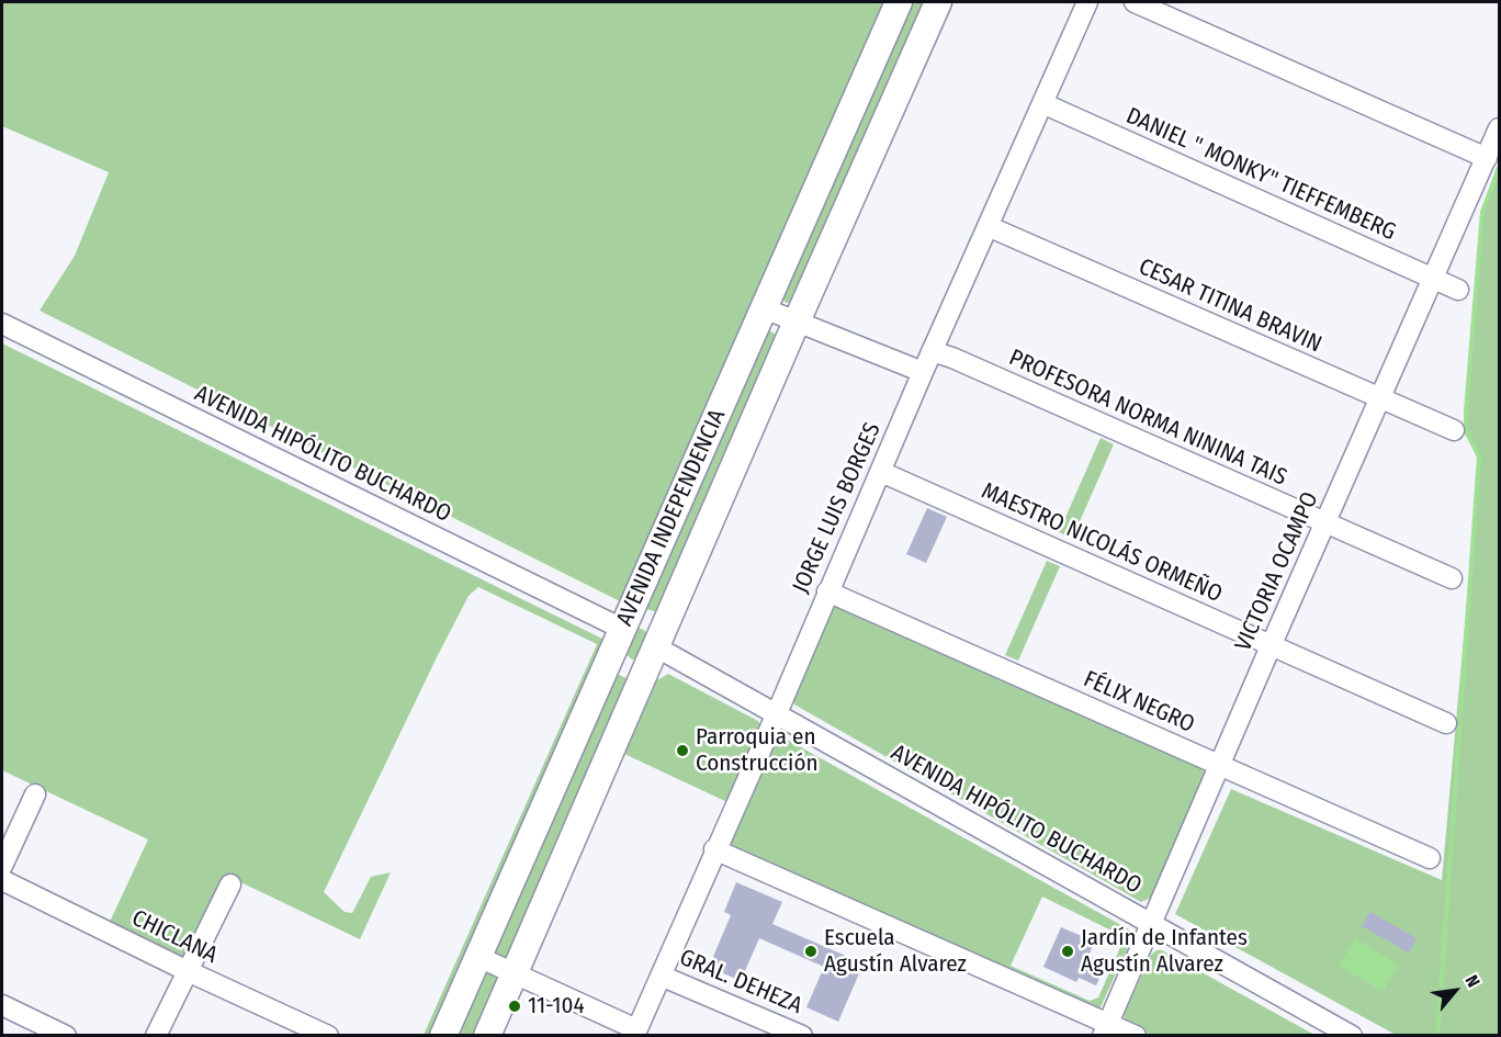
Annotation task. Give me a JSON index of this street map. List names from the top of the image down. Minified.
{"streets":{"main road":["AVENIDA INDEPENDENCIA"],"street":["DANIEL \" MONKY\" TIEFFEMBERG","CESAR TITINA BRAVIN","PROFESORA NORMA NININA TAIS","AVENIDA HIPÓLITO BUCHARDO","JORGE LUIS BORGES","MAESTRO NICOLÁS ORMEÑO","VICTORIA OCAMPO","FÉLIX NEGRO","CHICLANA","GRAL. DEHEZA"]},"crossings":[["DANIEL \" MONKY\" TIEFFEMBERG","JORGE LUIS BORGES"],["DANIEL \" MONKY\" TIEFFEMBERG","VICTORIA OCAMPO"],["CESAR TITINA BRAVIN","JORGE LUIS BORGES"],["CESAR TITINA BRAVIN","VICTORIA OCAMPO"],["PROFESORA NORMA NININA TAIS","JORGE LUIS BORGES"],["PROFESORA NORMA NININA TAIS","VICTORIA OCAMPO"],["AVENIDA HIPÓLITO BUCHARDO","JORGE LUIS BORGES"],["AVENIDA HIPÓLITO BUCHARDO","AVENIDA INDEPENDENCIA"],["AVENIDA HIPÓLITO BUCHARDO","VICTORIA OCAMPO"],["JORGE LUIS BORGES","MAESTRO NICOLÁS ORMEÑO"],["JORGE LUIS BORGES","FÉLIX NEGRO"],["JORGE LUIS BORGES","GRAL. DEHEZA"],["MAESTRO NICOLÁS ORMEÑO","VICTORIA OCAMPO"],["VICTORIA OCAMPO","FÉLIX NEGRO"]],"places":["Parroquia en Construcción","Escuela Agustín Alvarez","Jardín de Infantes Agustín Alvarez","11-104"],"north":"top right"}
